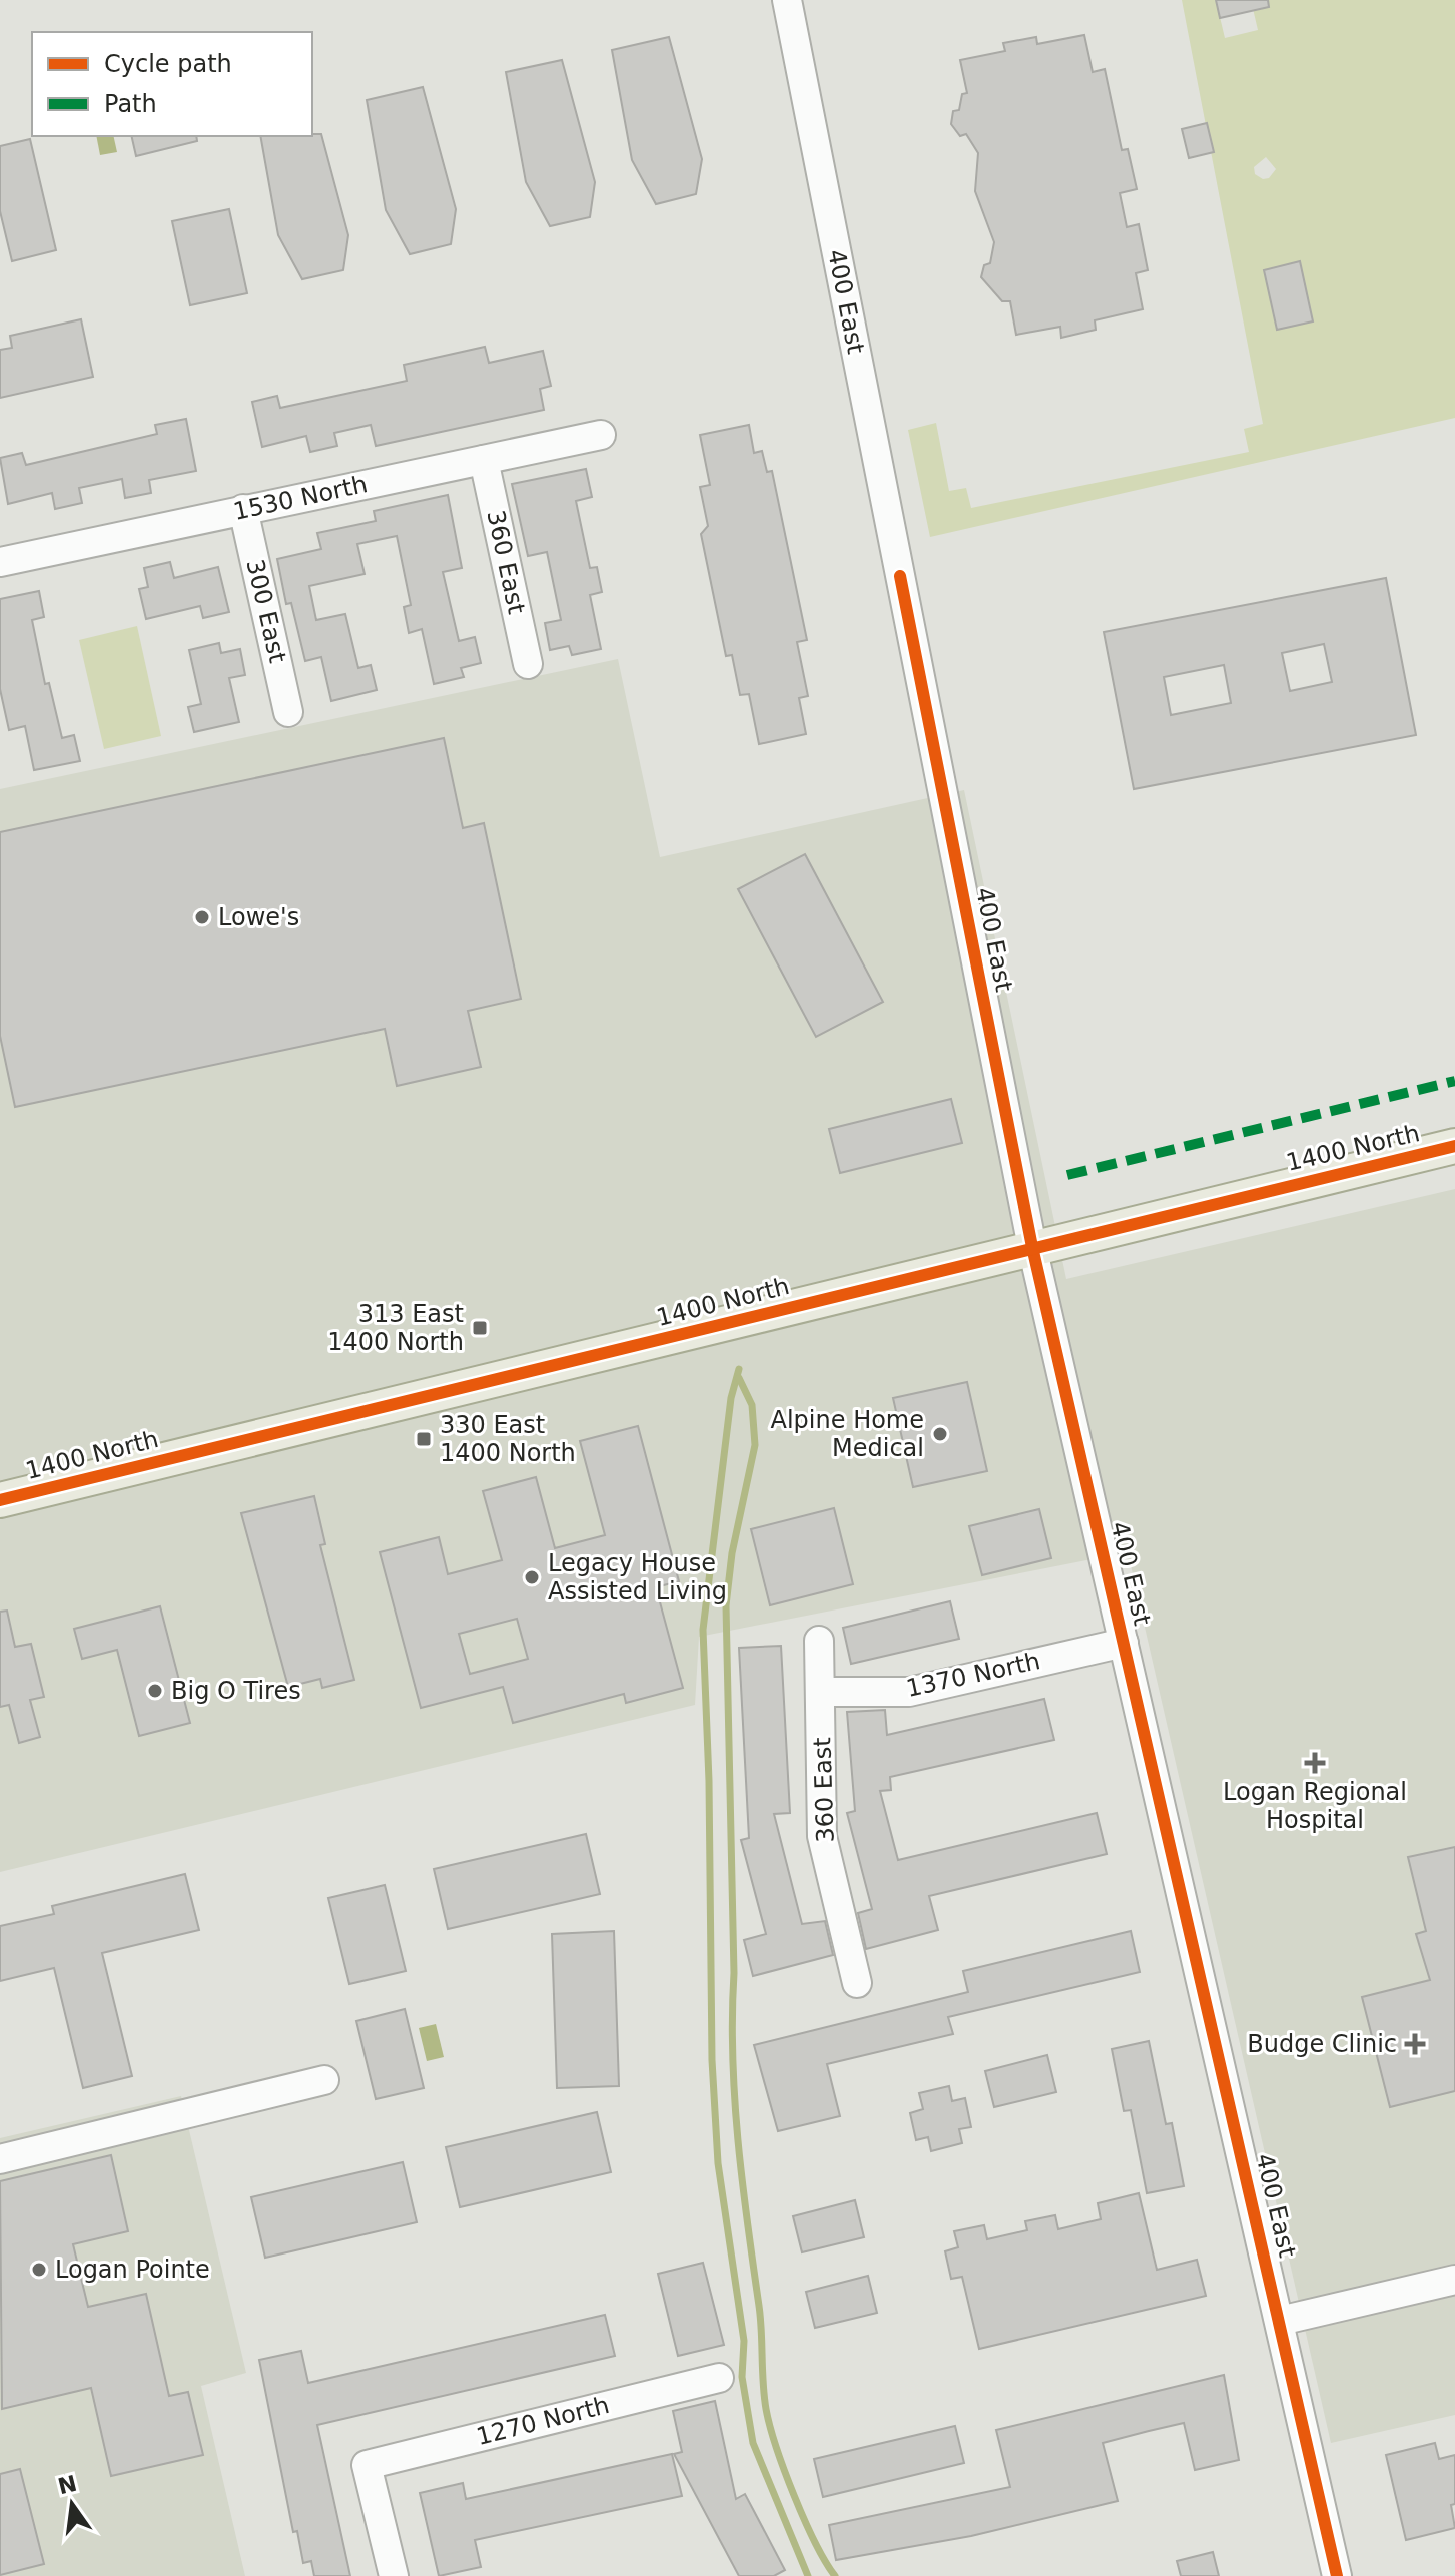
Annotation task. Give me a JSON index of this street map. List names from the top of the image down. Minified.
{"streets":{"main road":["1400 North"],"street":["400 East","1530 North","360 East","300 East","1370 North","1270 North"]},"crossings":[["400 East","1400 North"],["400 East","1370 North"],["1530 North","360 East"],["1530 North","300 East"],["360 East","1370 North"]],"places":{"other":["Lowe's","Alpine Home Medical","Legacy House Assisted Living","Big O Tires","Logan Pointe"],"transit":["313 East 1400 North","330 East 1400 North"],"health":["Logan Regional Hospital","Budge Clinic"]},"legend":["Cycle path","Path"],"north":"top"}
